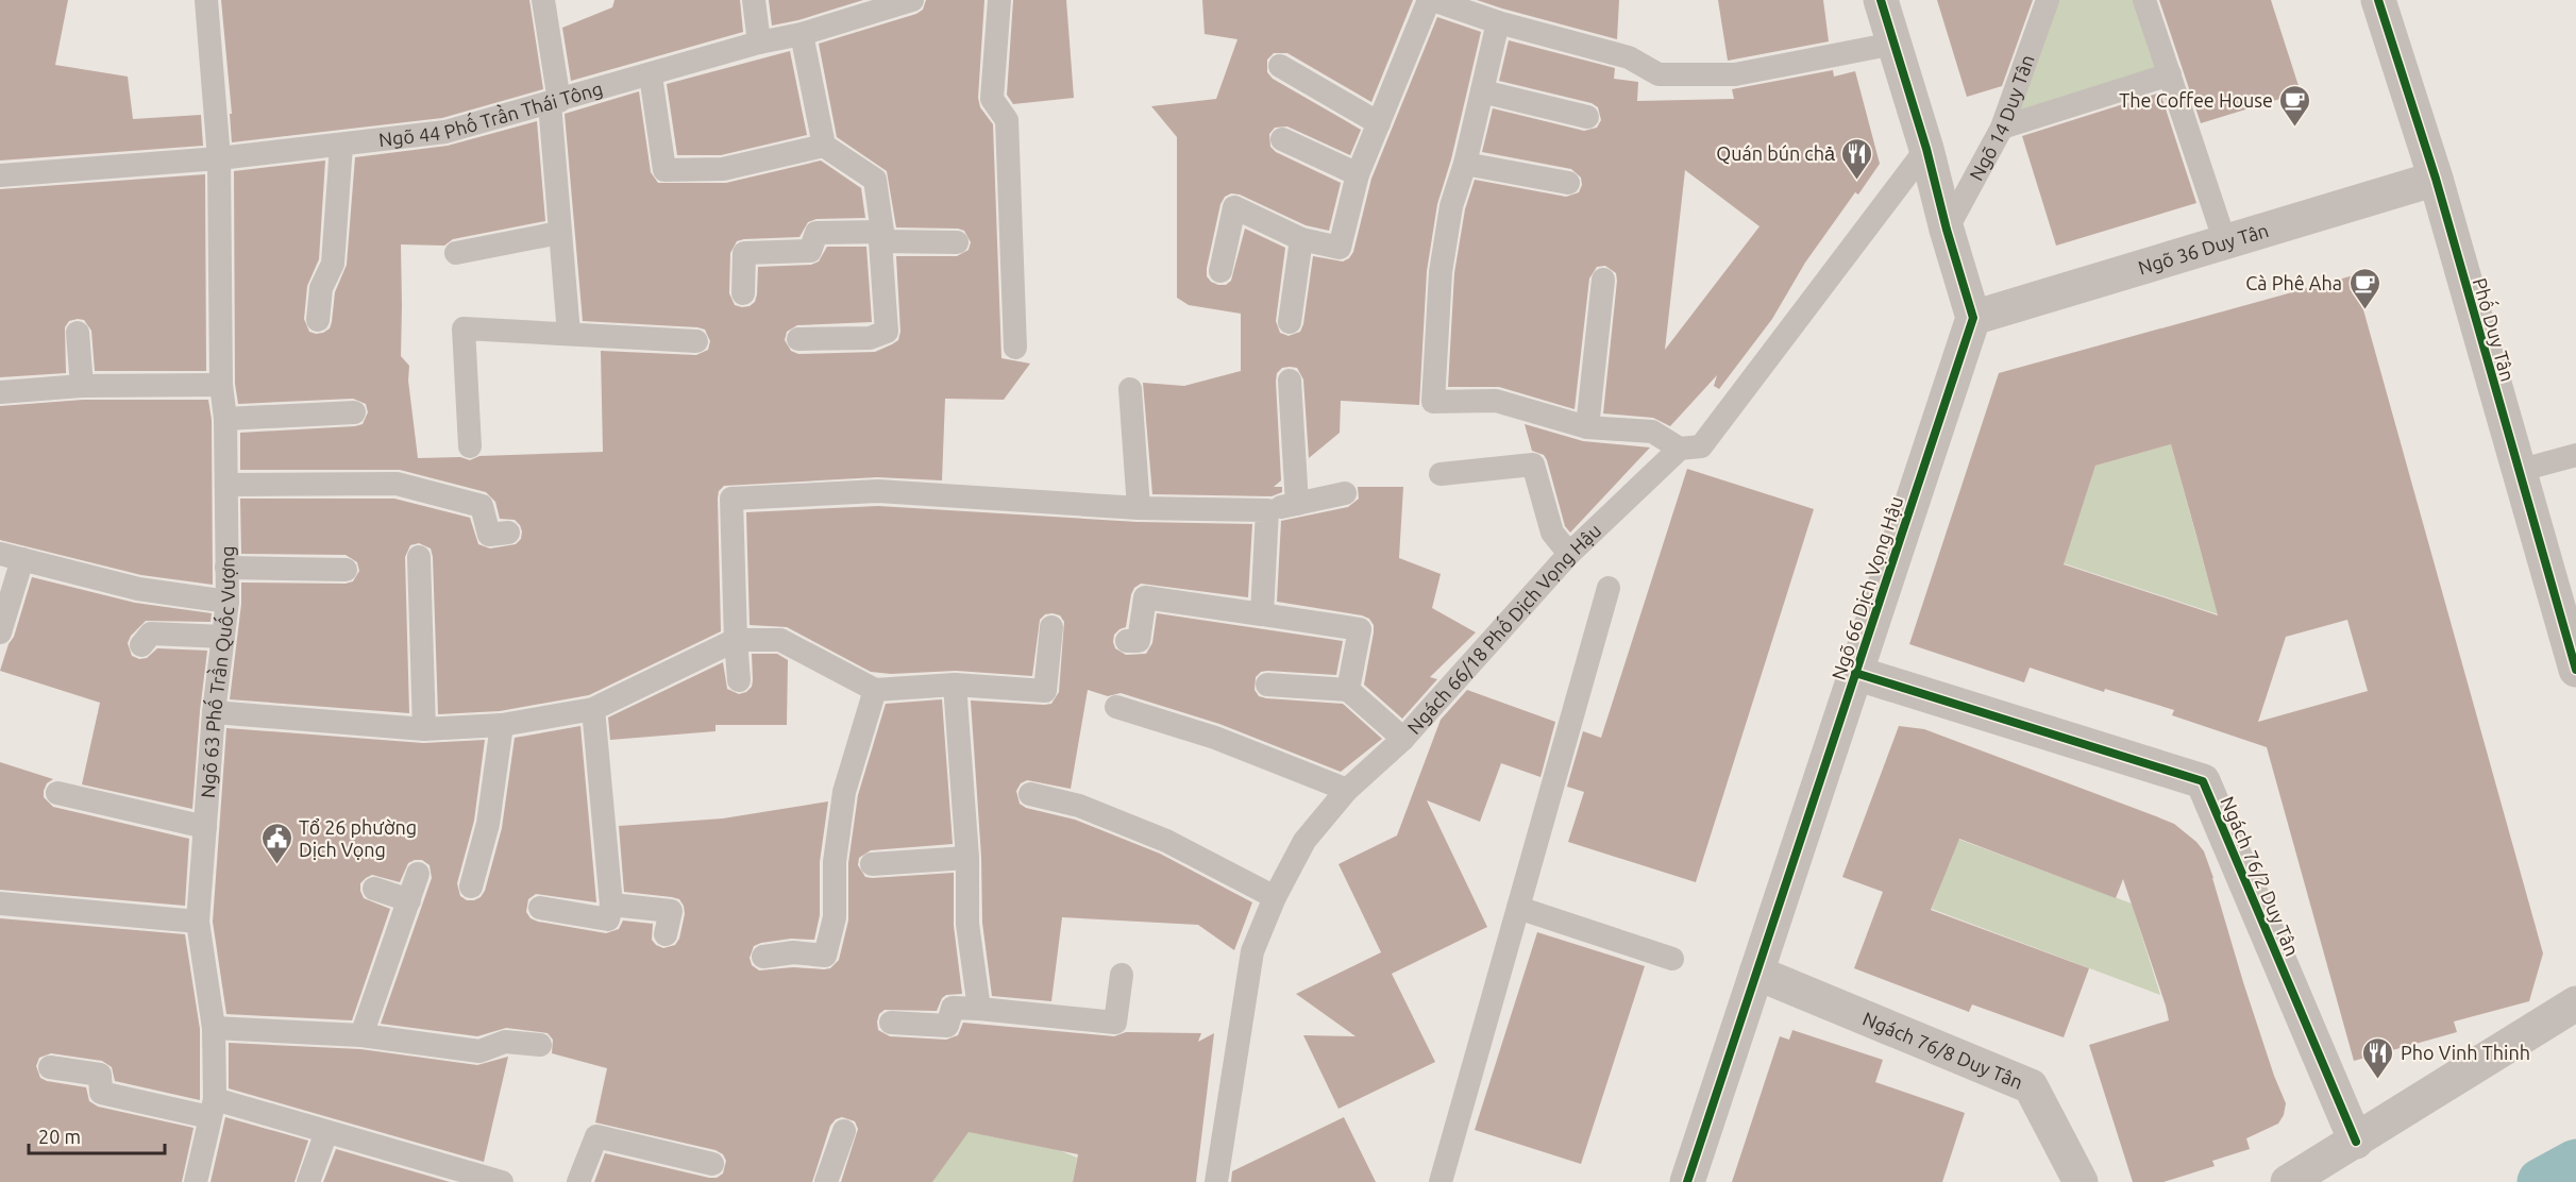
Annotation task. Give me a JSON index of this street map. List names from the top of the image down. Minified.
{"streets":{"street":["Ngõ 36 Duy Tân","Phố Duy Tân","Ngõ 66 Dịch Vọng Hậu","Ngách 76/2 Duy Tân","Ngách 76/8 Duy Tân"],"lane":["Ngõ 44 Phố Trần Thái Tông","Ngõ 14 Duy Tân","Ngách 66/18 Phố Dịch Vọng Hậu","Ngõ 63 Phố Trần Quốc Vượng"]},"crossings":[["Ngõ 44 Phố Trần Thái Tông","Ngõ 63 Phố Trần Quốc Vượng"],["Ngõ 36 Duy Tân","Phố Duy Tân"],["Ngõ 36 Duy Tân","Ngõ 66 Dịch Vọng Hậu"],["Ngõ 66 Dịch Vọng Hậu","Ngách 76/2 Duy Tân"],["Ngõ 66 Dịch Vọng Hậu","Ngách 76/8 Duy Tân"]],"places":{"cafe":["The Coffee House","Cà Phê Aha"],"restaurant":["Quán bún chả","Pho Vinh Thinh"],"public building":["Tổ 26 phường Dịch Vọng"]},"scale_bar":"20 m"}
